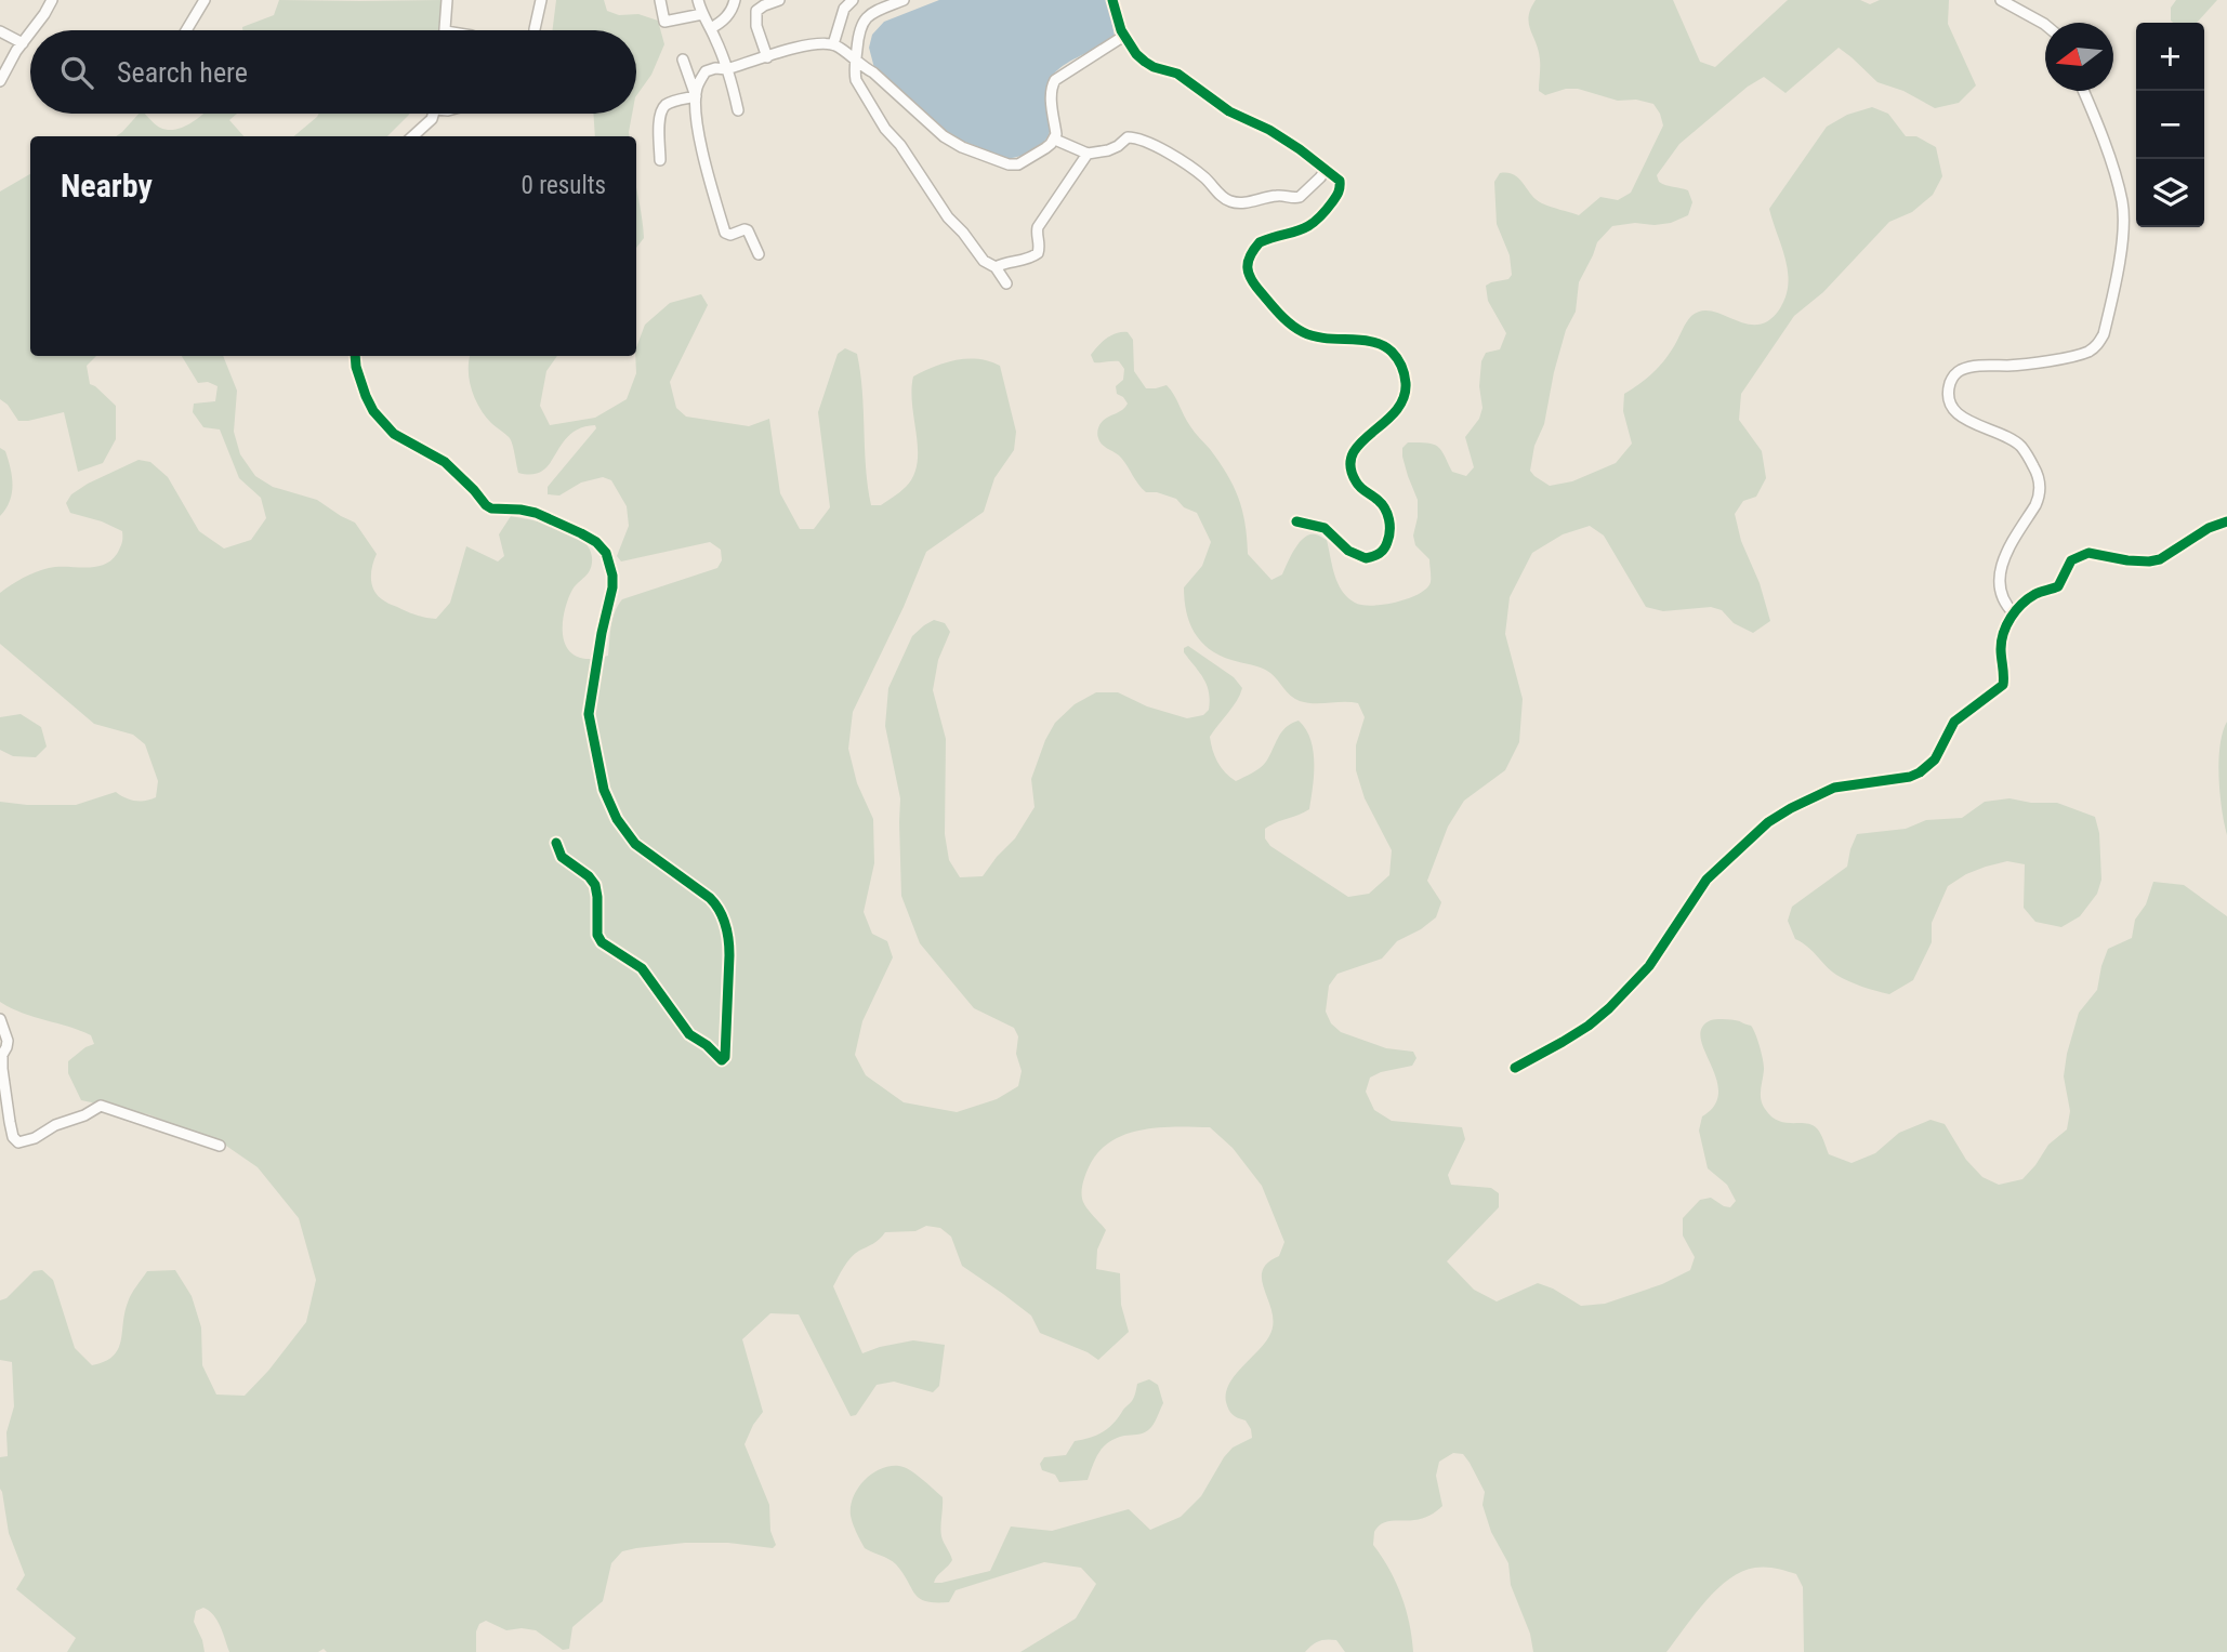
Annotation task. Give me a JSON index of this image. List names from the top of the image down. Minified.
{"north":"left","page":{"map_buttons":["+","−"],"search":"Search here","heading":["Nearby","0 results"]}}
